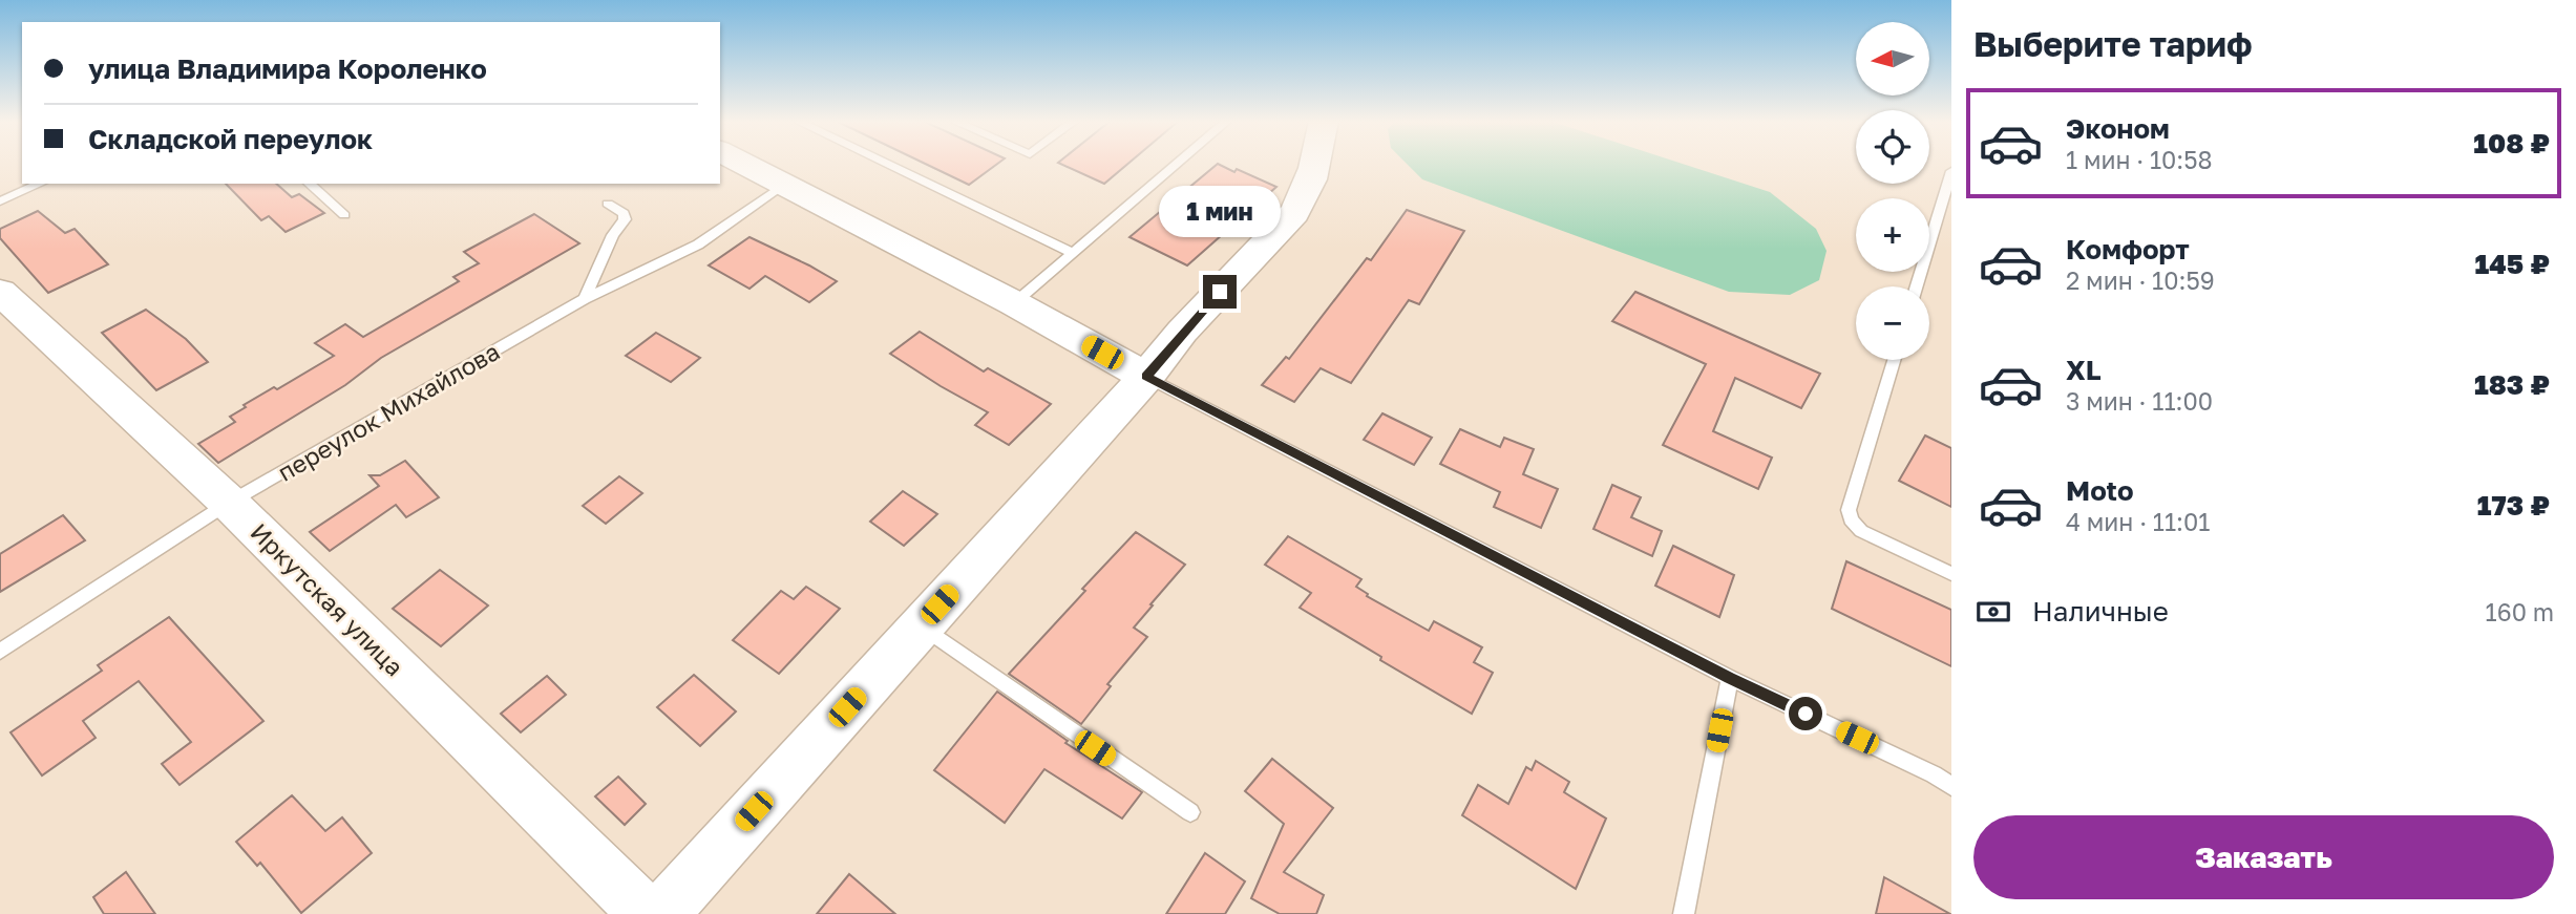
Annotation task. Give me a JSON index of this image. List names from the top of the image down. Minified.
{"streets":{"street":["Иркутская улица"],"lane":["переулок Михайлова"]},"crossings":[["переулок Михайлова","Иркутская улица"]],"north":"left","page":{"heading":"Выберите тариф","map_buttons":["+","−"],"banner":["улица Владимира Короленко","Складской переулок"],"list":[{"name":"Эконом","note":"1 мин · 10:58","value":"108 ₽"},{"name":"Комфорт","note":"2 мин · 10:59","value":"145 ₽"},{"name":"XL","note":"3 мин · 11:00","value":"183 ₽"},{"name":"Moto","note":"4 мин · 11:01","value":"173 ₽"}],"bubble":"1 мин","pay":["Наличные","160 m"],"buttons":"Заказать"}}
